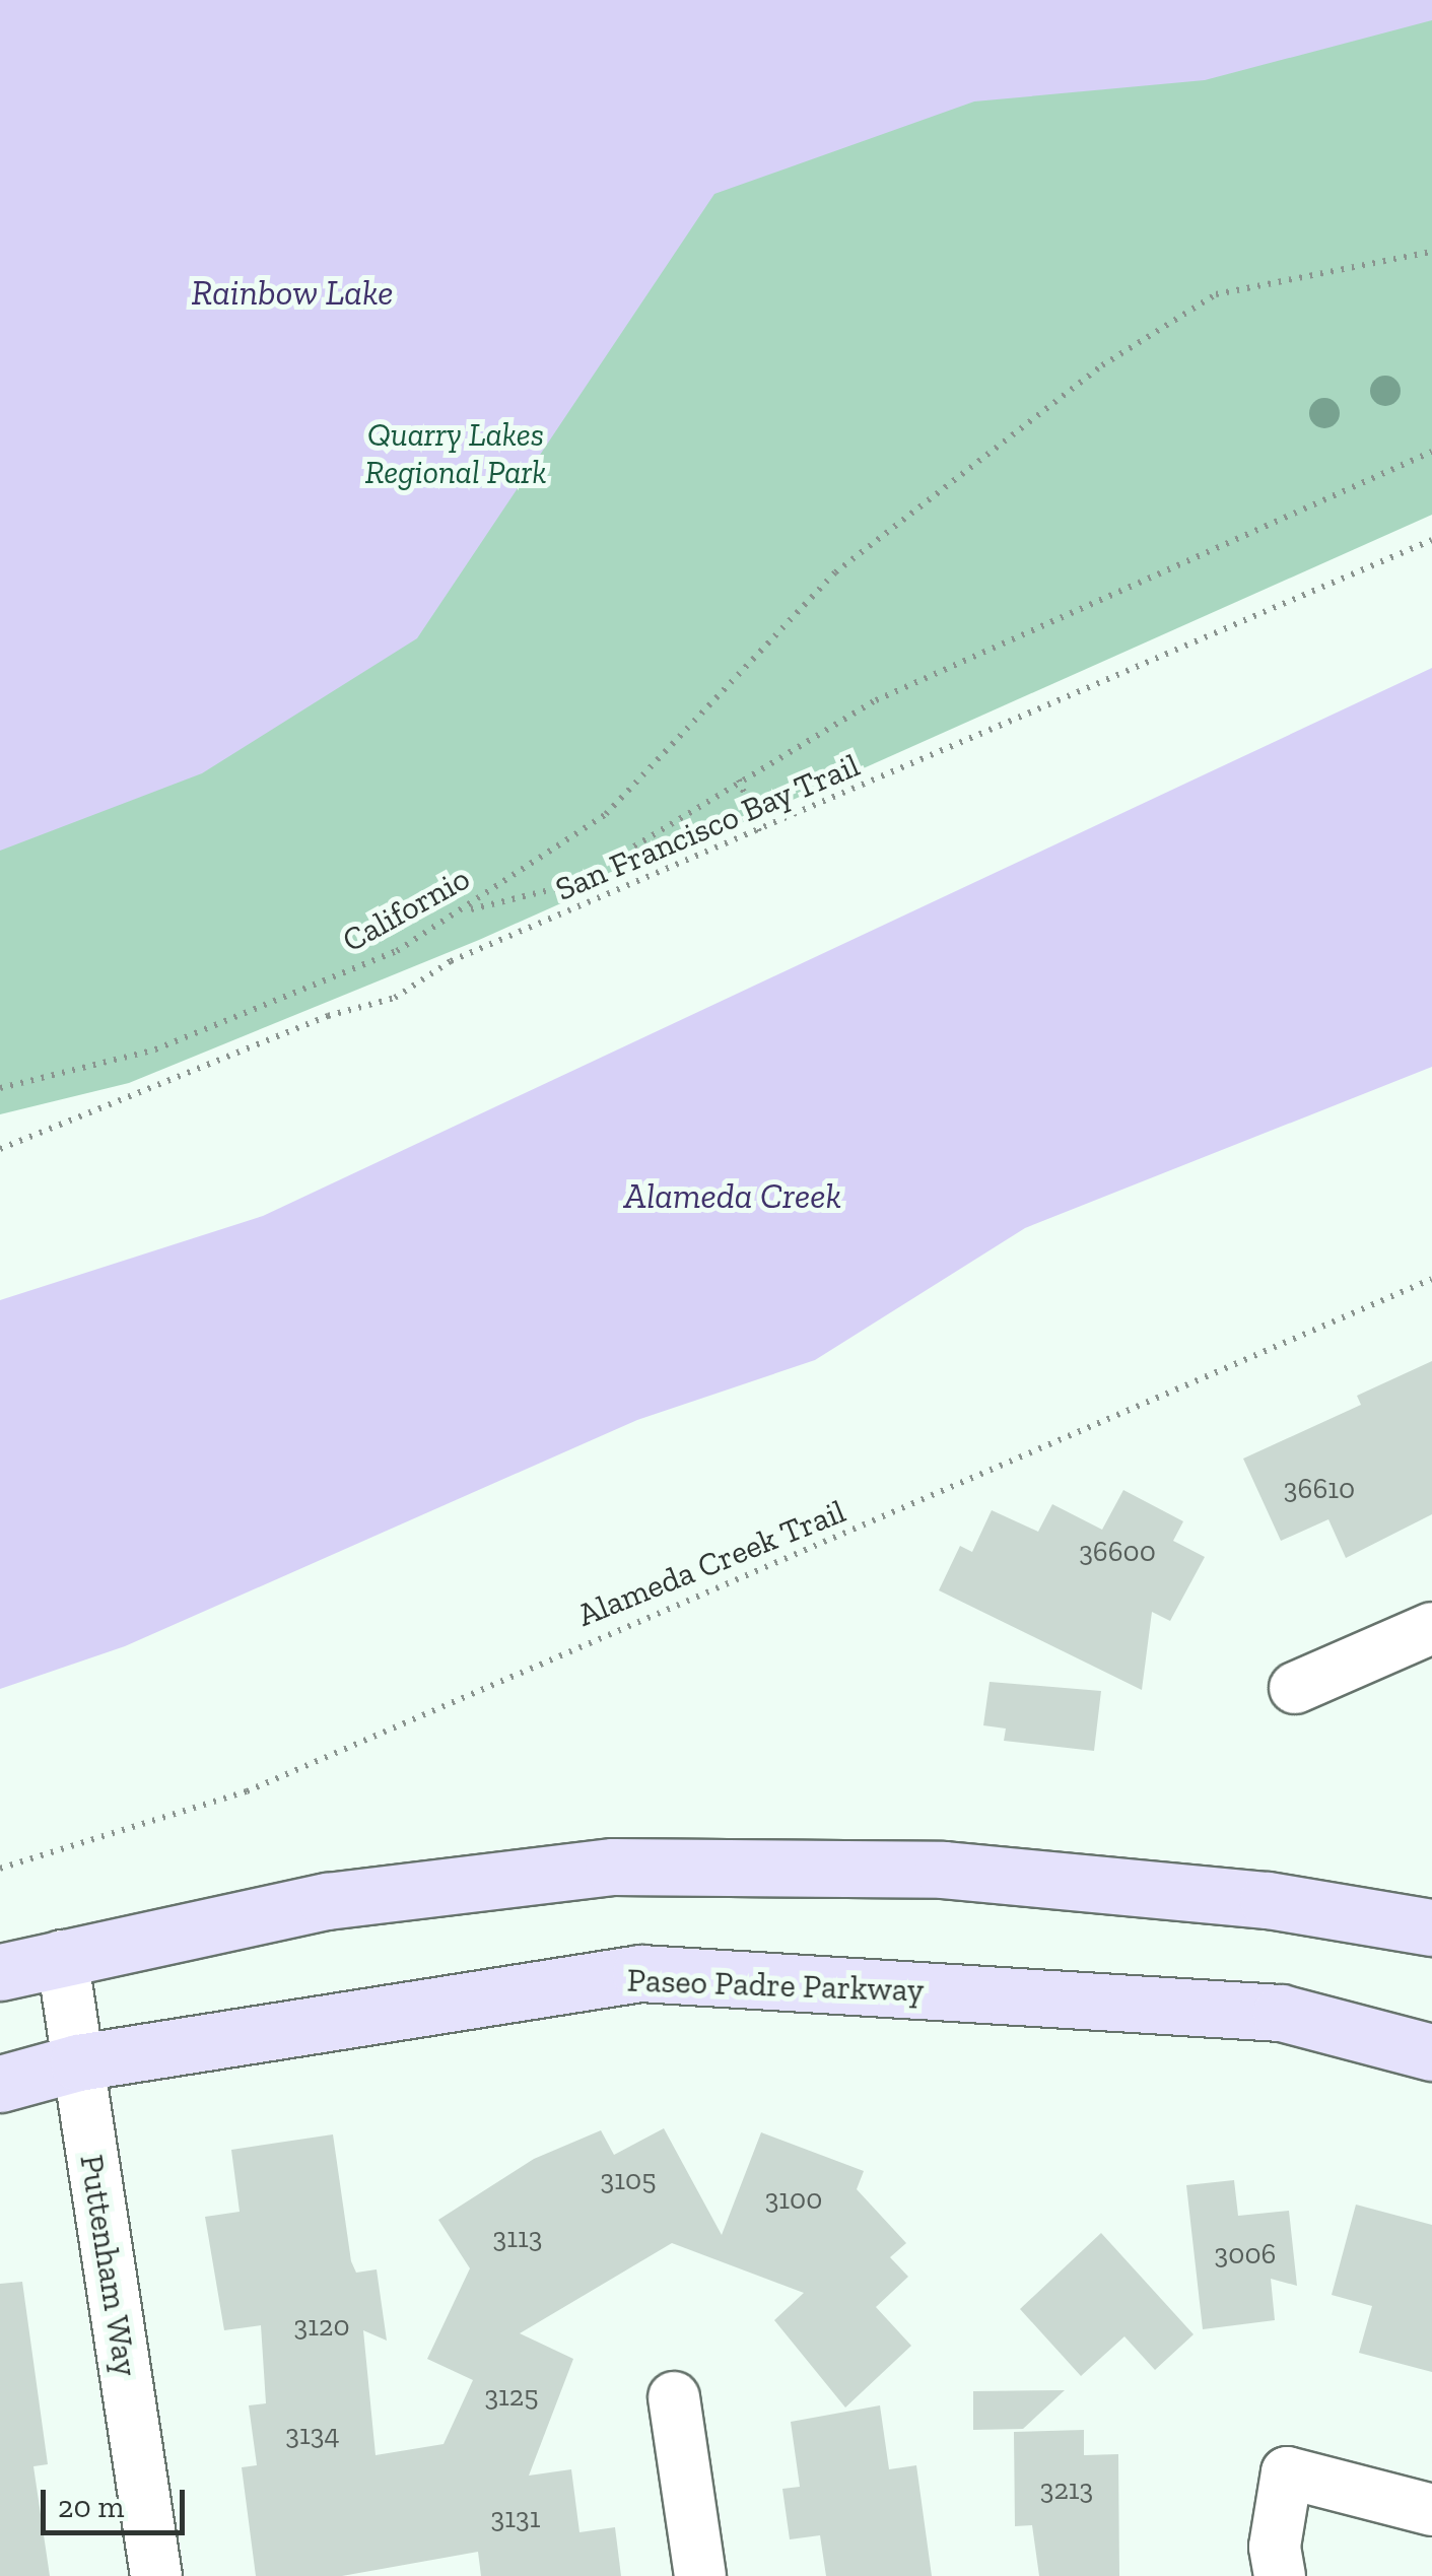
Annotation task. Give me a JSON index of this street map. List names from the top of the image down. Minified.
{"streets":{"main road":["Paseo Padre Parkway"],"street":["Puttenham Way"],"path":["San Francisco Bay Trail","Californio","Alameda Creek Trail"]},"crossings":[["Paseo Padre Parkway","Puttenham Way"]],"water":["Rainbow Lake","Alameda Creek"],"parks":["Quarry Lakes Regional Park"],"house_numbers":["36610","36600","3105","3100","3113","3006","3120","3125","3134","3213","3131"],"scale_bar":"20 m"}
